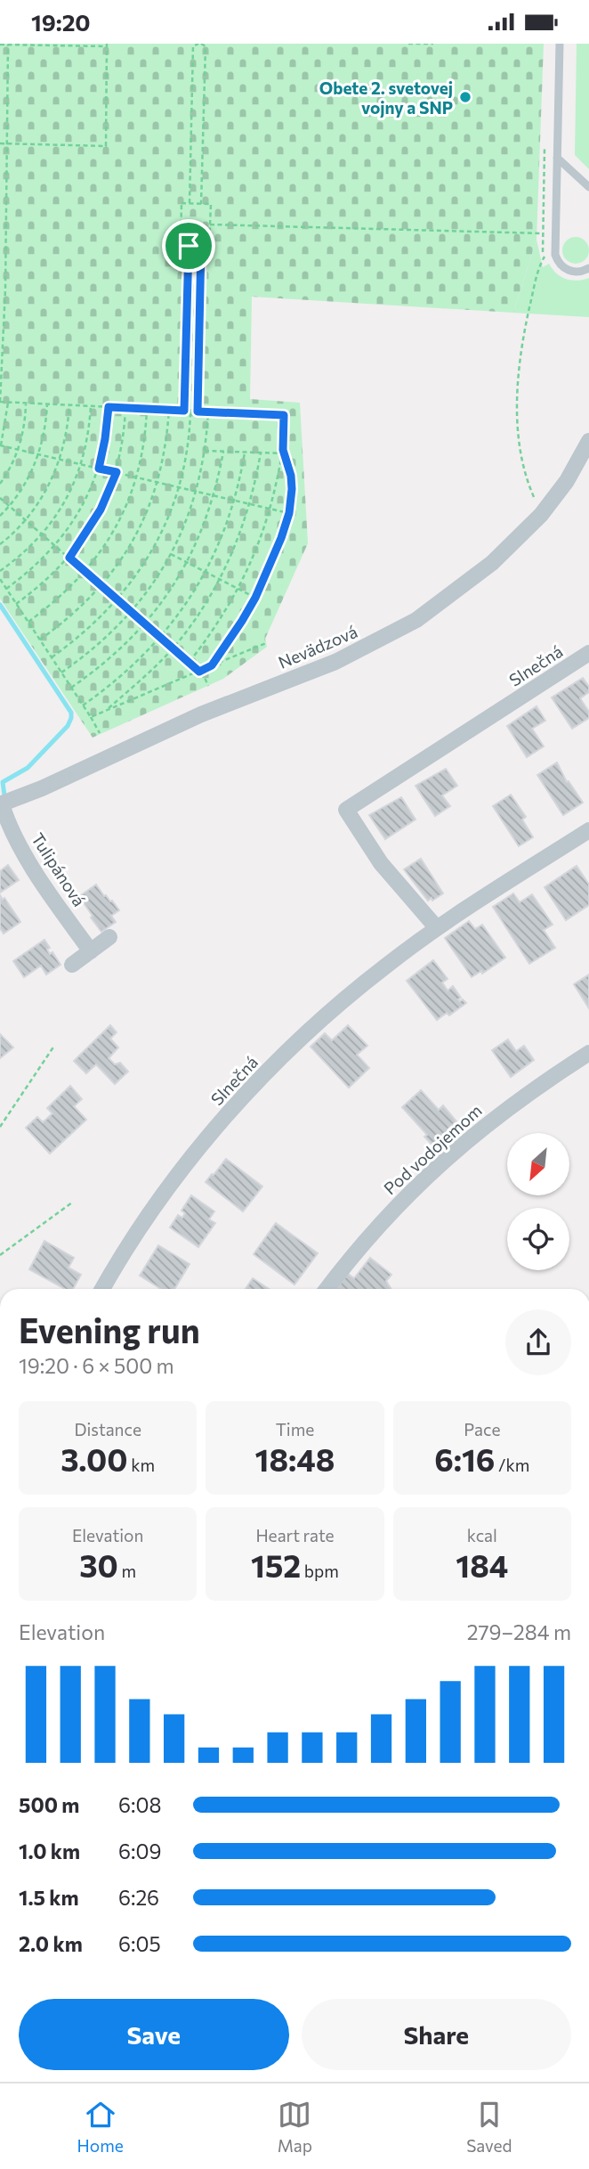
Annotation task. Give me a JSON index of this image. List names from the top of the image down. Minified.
{"streets":{"street":["Nevädzová","Slnečná","Tulipánová","Pod vodojemom"]},"crossings":[["Nevädzová","Tulipánová"]],"places":["Obete 2. svetovej vojny a SNP"],"north":"bottom left","page":{"status":"19:20","heading":["Evening run","19:20 · 6 × 500 m"],"stats":[["Distance","3.00 km"],["Time","18:48"],["Pace","6:16 /km"],["Elevation","30 m"],["Heart rate","152 bpm"],["kcal","184"]],"chart":["Elevation","279–284 m"],"list":[{"name":"500 m","note":"6:08"},{"name":"1.0 km","note":"6:09"},{"name":"1.5 km","note":"6:26"},{"name":"2.0 km","note":"6:05"}],"buttons":["Save","Share"],"tabs":["Home","Map","Saved"]}}
